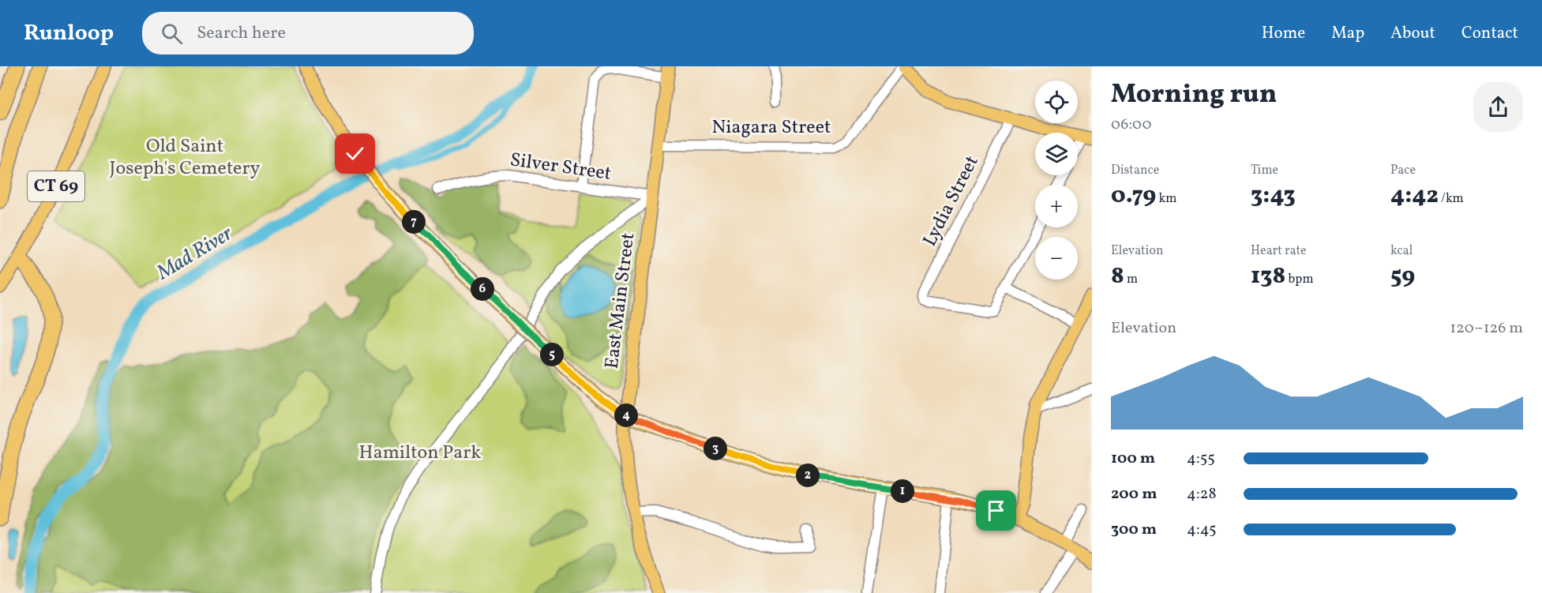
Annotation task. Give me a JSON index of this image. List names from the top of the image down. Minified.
{"streets":{"main road":["CT 69","East Main Street"],"street":["Niagara Street","Silver Street","Lydia Street"]},"crossings":[["Niagara Street","East Main Street"],["Silver Street","East Main Street"]],"water":["Mad River"],"parks":["Old Saint Joseph's Cemetery","Hamilton Park"],"page":{"header":"Runloop","search":"Search here","nav":["Home","Map","About","Contact"],"heading":["Morning run","06:00"],"map_buttons":["+","−"],"stats":[["Distance","0.79 km"],["Time","3:43"],["Pace","4:42 /km"],["Elevation","8 m"],["Heart rate","138 bpm"],["kcal","59"]],"pins":["7","6","5","4","3","2","1"],"chart":["Elevation","120–126 m"],"list":[{"name":"100 m","note":"4:55"},{"name":"200 m","note":"4:28"},{"name":"300 m","note":"4:45"}]}}
